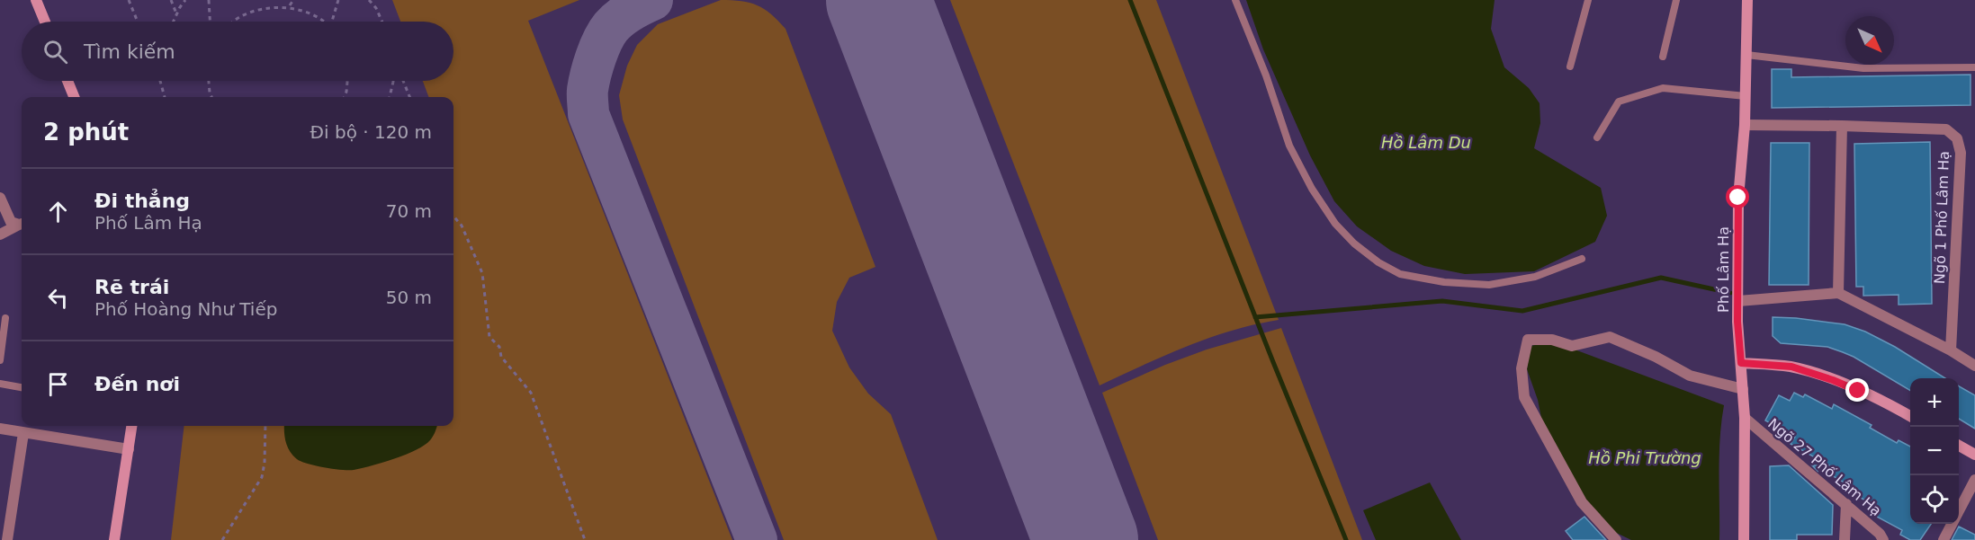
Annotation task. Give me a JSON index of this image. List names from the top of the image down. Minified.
{"streets":{"street":["Ngõ 1 Phố Lâm Hạ","Phố Lâm Hạ","Ngõ 27 Phố Lâm Hạ"]},"crossings":[["Ngõ 1 Phố Lâm Hạ","Phố Lâm Hạ"],["Phố Lâm Hạ","Ngõ 27 Phố Lâm Hạ"]],"water":["Hồ Lâm Du","Hồ Phi Trường"],"north":"bottom right","page":{"search":"Tìm kiếm","heading":["2 phút","Đi bộ · 120 m"],"list":[["Đi thẳng","Phố Lâm Hạ","70 m"],["Rẽ trái","Phố Hoàng Như Tiếp","50 m"],"Đến nơi"],"map_buttons":["+","−"]}}
